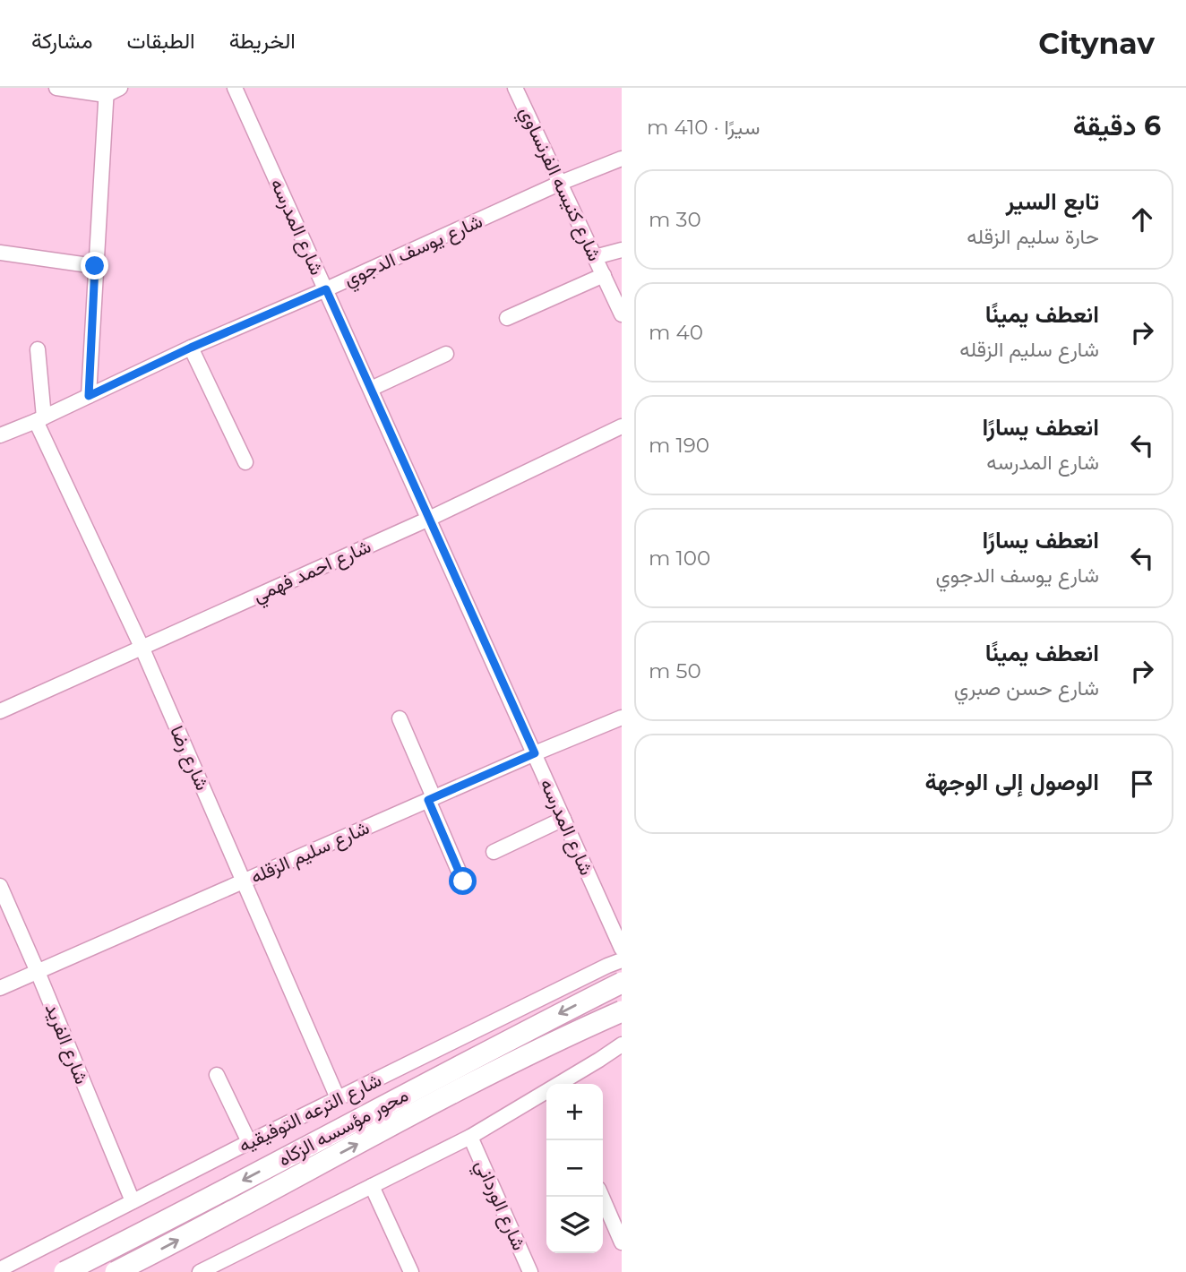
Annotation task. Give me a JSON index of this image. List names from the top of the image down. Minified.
{"streets":{"main road":["محور مؤسسه الزكاه"],"street":["شارع كنيسه الفرنساوي","شارع المدرسه","شارع يوسف الدجوي","شارع احمد فهمي","شارع رضا","شارع سليم الزقله","شارع الفريد","شارع الترعه التوفيقيه","شارع الورداني"]},"crossings":[["شارع كنيسه الفرنساوي","شارع يوسف الدجوي"],["شارع المدرسه","شارع يوسف الدجوي"],["شارع المدرسه","شارع احمد فهمي"],["شارع المدرسه","شارع سليم الزقله"],["شارع يوسف الدجوي","شارع رضا"],["شارع احمد فهمي","شارع رضا"],["شارع رضا","شارع سليم الزقله"],["شارع رضا","شارع الترعه التوفيقيه"],["شارع سليم الزقله","شارع الفريد"],["شارع الفريد","شارع الترعه التوفيقيه"]],"page":{"header":"Citynav","nav":["الخريطة","الطبقات","مشاركة"],"heading":["6 دقيقة","سيرًا · 410 m"],"list":[["تابع السير","حارة سليم الزقله","30 m"],["انعطف يمينًا","شارع سليم الزقله","40 m"],["انعطف يسارًا","شارع المدرسه","190 m"],["انعطف يسارًا","شارع يوسف الدجوي","100 m"],["انعطف يمينًا","شارع حسن صبري","50 m"],"الوصول إلى الوجهة"],"map_buttons":["+","−"]}}
